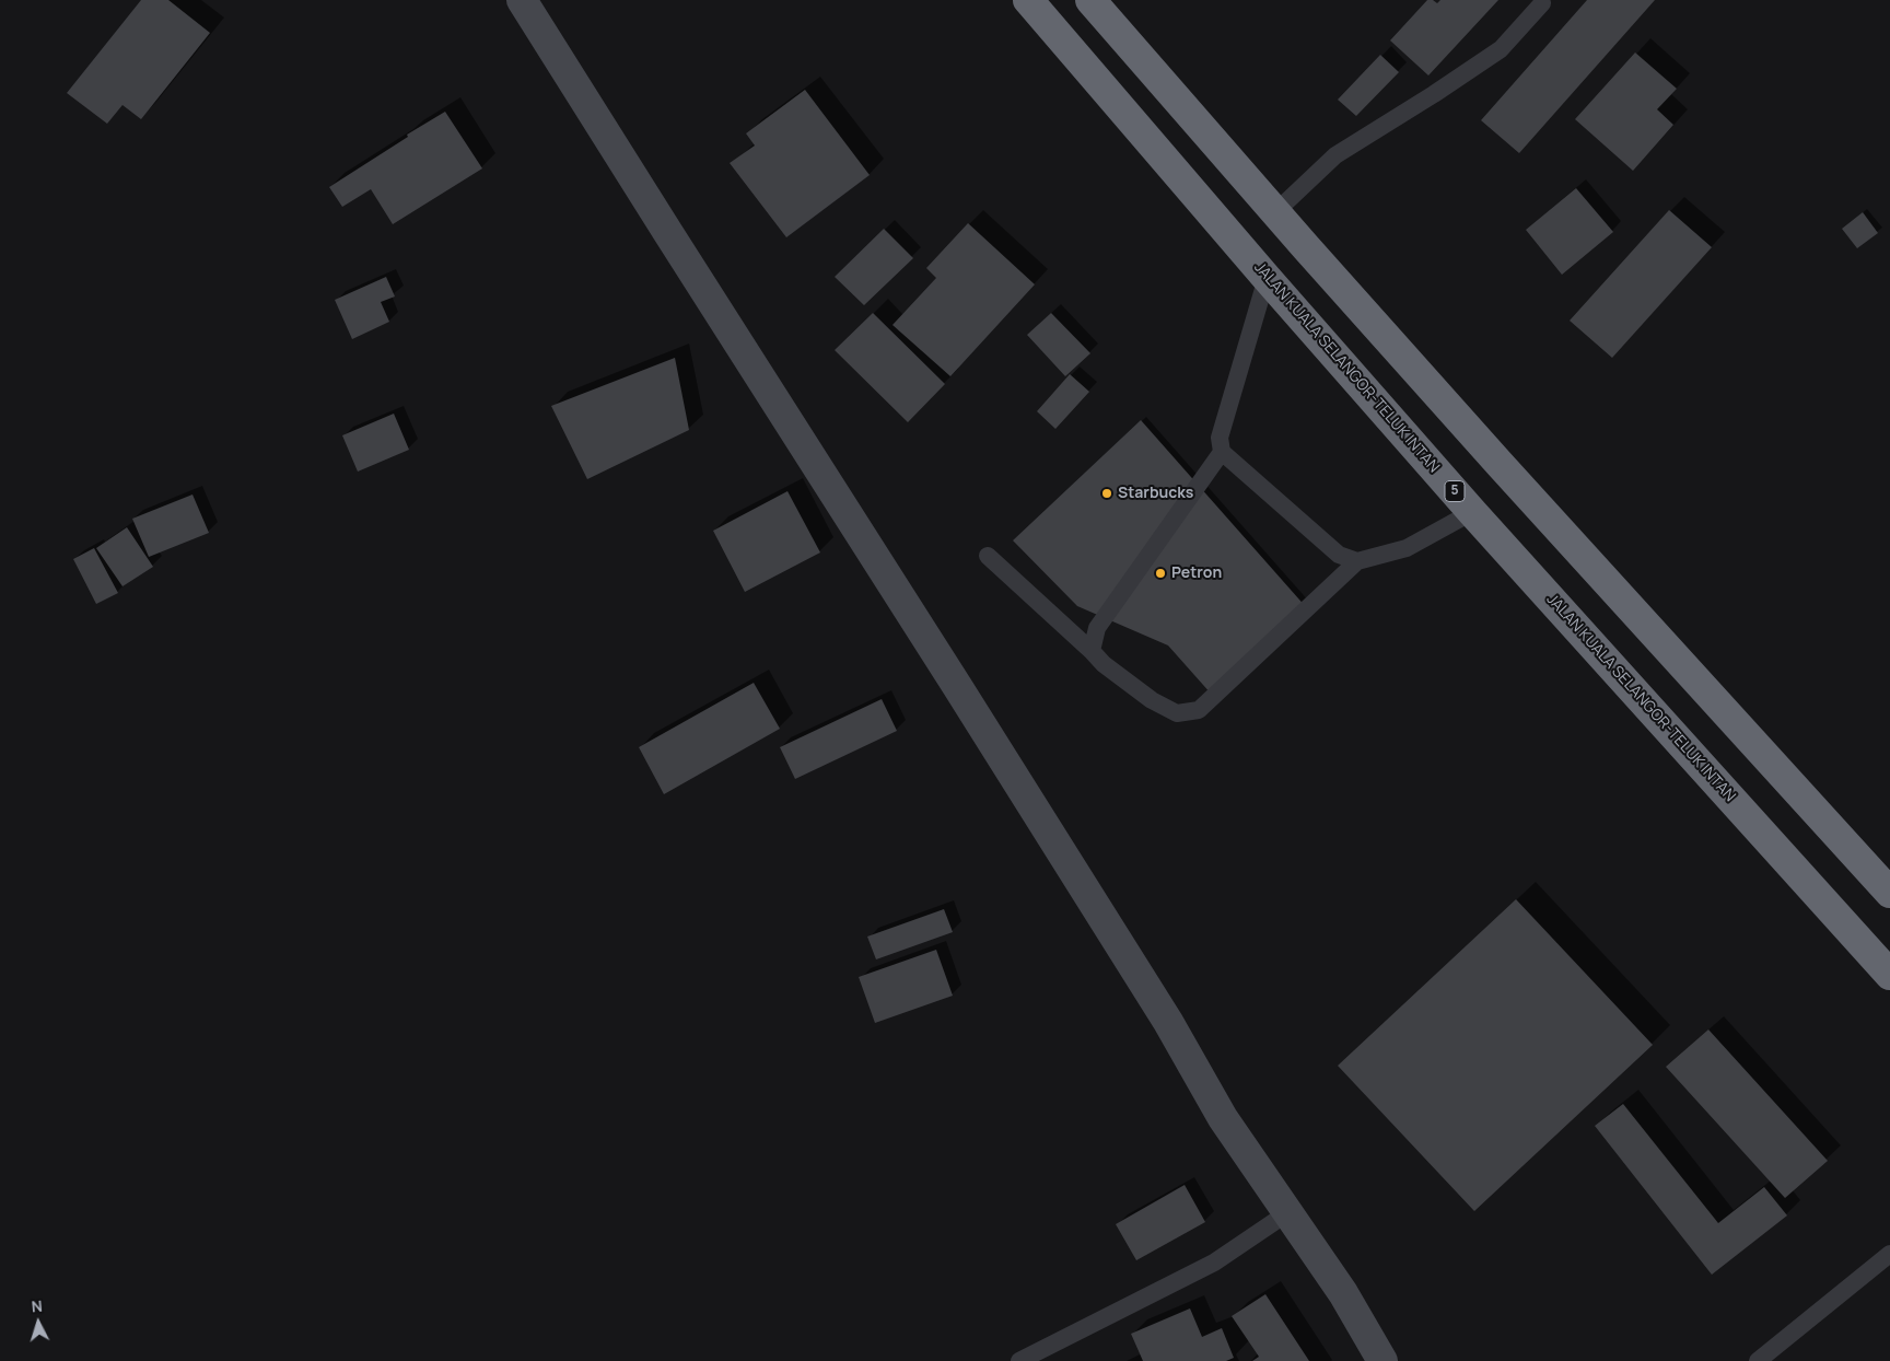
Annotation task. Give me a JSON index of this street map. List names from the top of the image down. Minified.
{"streets":{"highway":["JALAN KUALA SELANGOR-TELUK INTAN","5"]},"places":["Starbucks","Petron"],"north":"top"}
